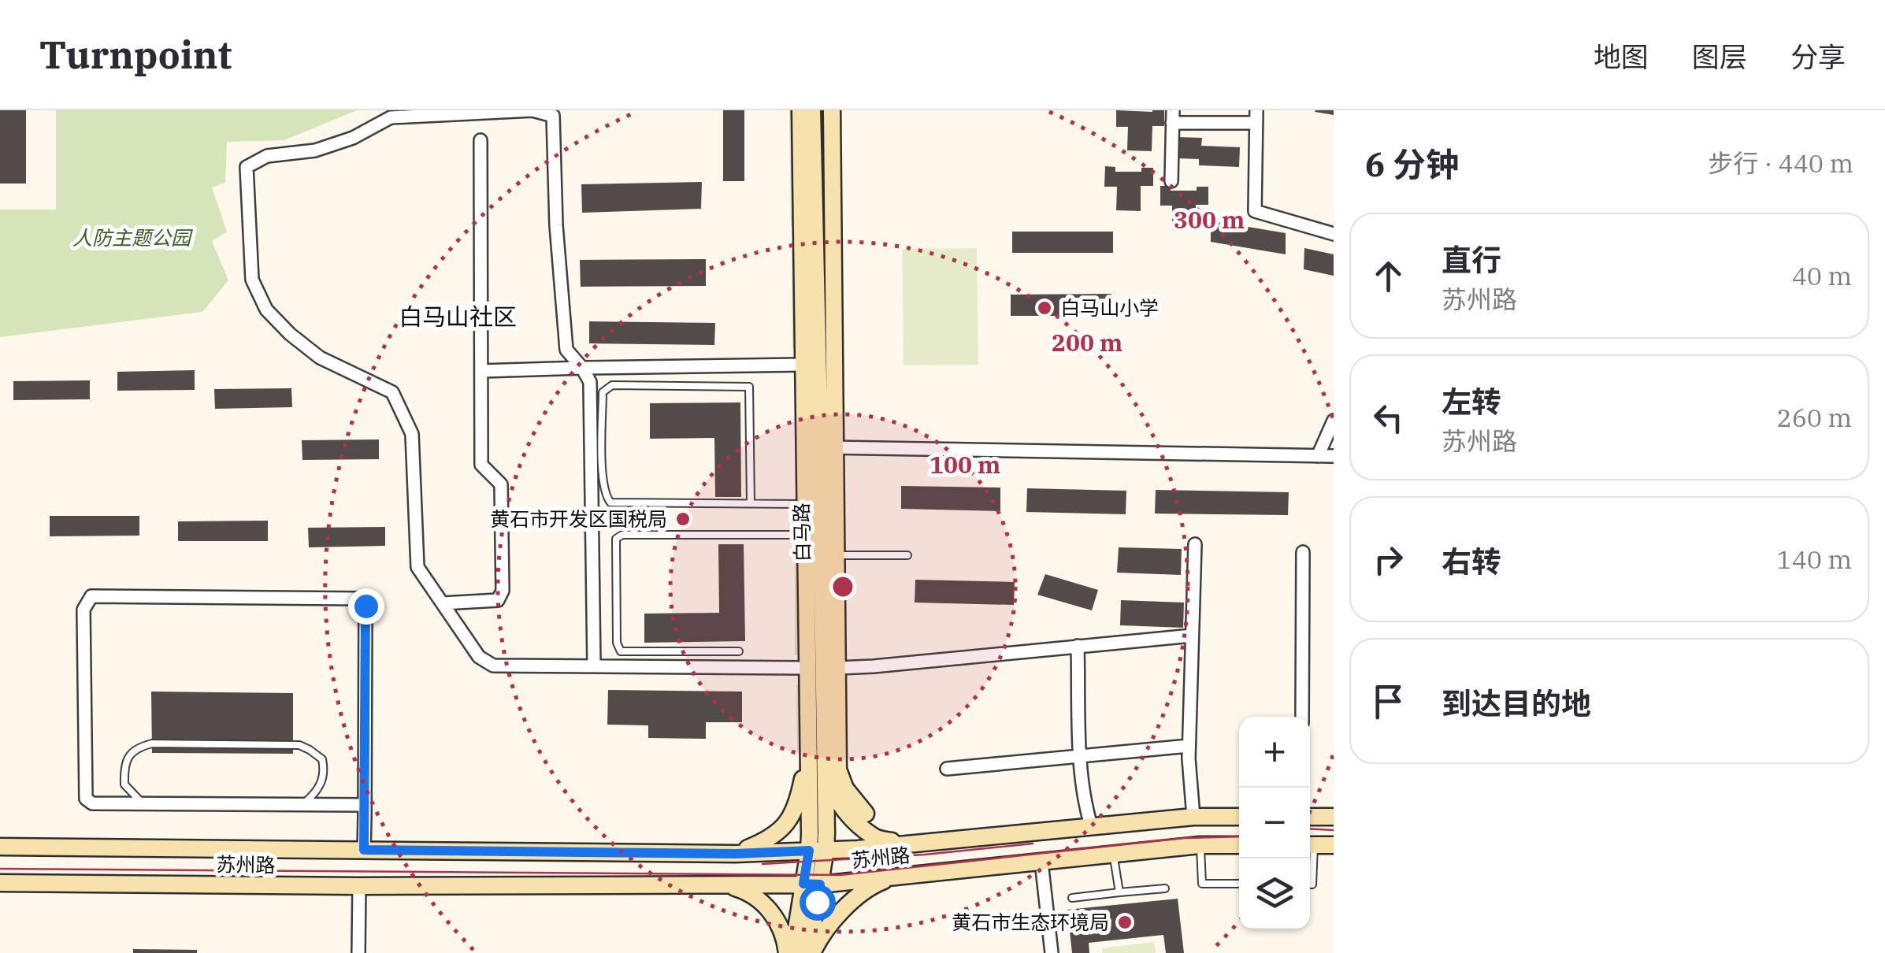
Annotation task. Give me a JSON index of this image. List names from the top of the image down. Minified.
{"streets":{"main road":["白马路","苏州路"]},"crossings":[["白马路","苏州路"]],"districts":["白马山社区"],"parks":["人防主题公园"],"places":["白马山小学","黄石市开发区国税局","黄石市生态环境局"],"page":{"header":"Turnpoint","nav":["地图","图层","分享"],"heading":["6 分钟","步行 · 440 m"],"list":[["直行","苏州路","40 m"],["左转","苏州路","260 m"],["右转","140 m"],"到达目的地"],"map_buttons":["+","−"]},"rings":["300 m","200 m","100 m"]}
